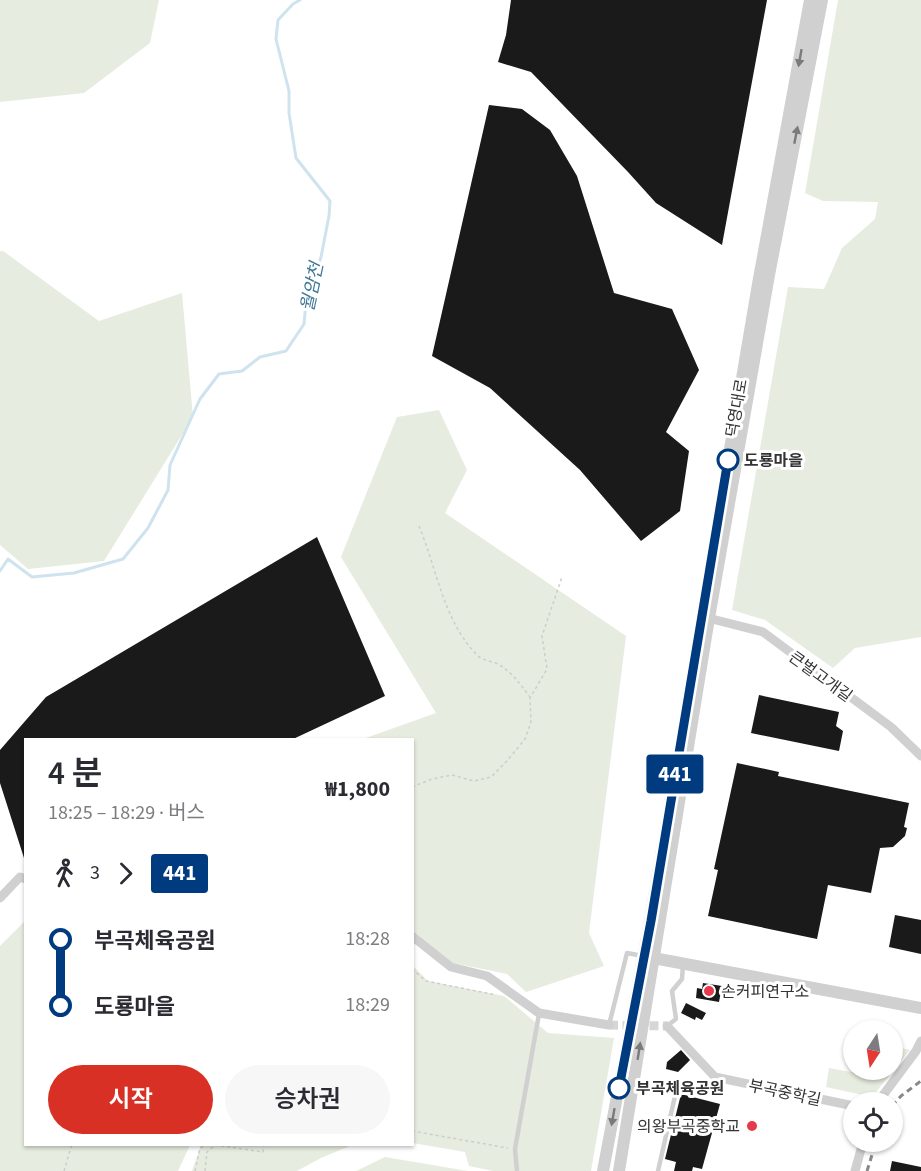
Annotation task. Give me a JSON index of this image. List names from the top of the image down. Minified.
{"streets":{"street":["덕영대로","큰벌고개길","부곡중학길"]},"crossings":[["덕영대로","큰벌고개길"]],"water":["월암천"],"places":["도룡마을","손커피연구소","부곡체육공원","의왕부곡중학교"],"lines":["bus line 441"],"north":"bottom","page":{"on_map":"441","heading":["4 분","18:25 – 18:29 · 버스","₩1,800"],"legs":["3","441"],"list":[{"name":"부곡체육공원","value":"18:28"},{"name":"도룡마을","value":"18:29"}],"buttons":["시작","승차권"]}}
